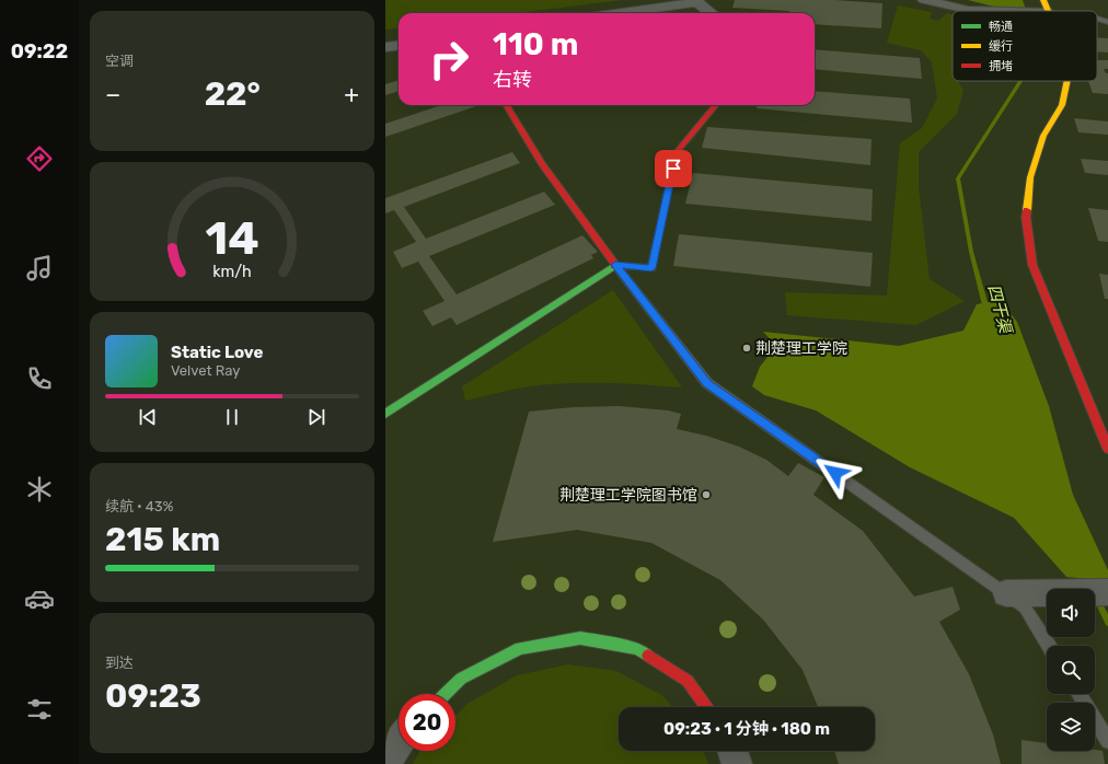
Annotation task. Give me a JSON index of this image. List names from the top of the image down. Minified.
{"water":["四干渠"],"places":["荆楚理工学院","荆楚理工学院图书馆"],"legend":["畅通","缓行","拥堵"],"page":{"tabs":"09:22","tile":["空调",["续航 · 43%","215 km"],["到达","09:23"]],"turn":["110 m","右转"],"heat":["−","22°","+"],"song":["Static Love","Velvet Ray"],"limit":"20","trip":"09:23 · 1 分钟 · 180 m","gauge":["14","km/h"]}}
